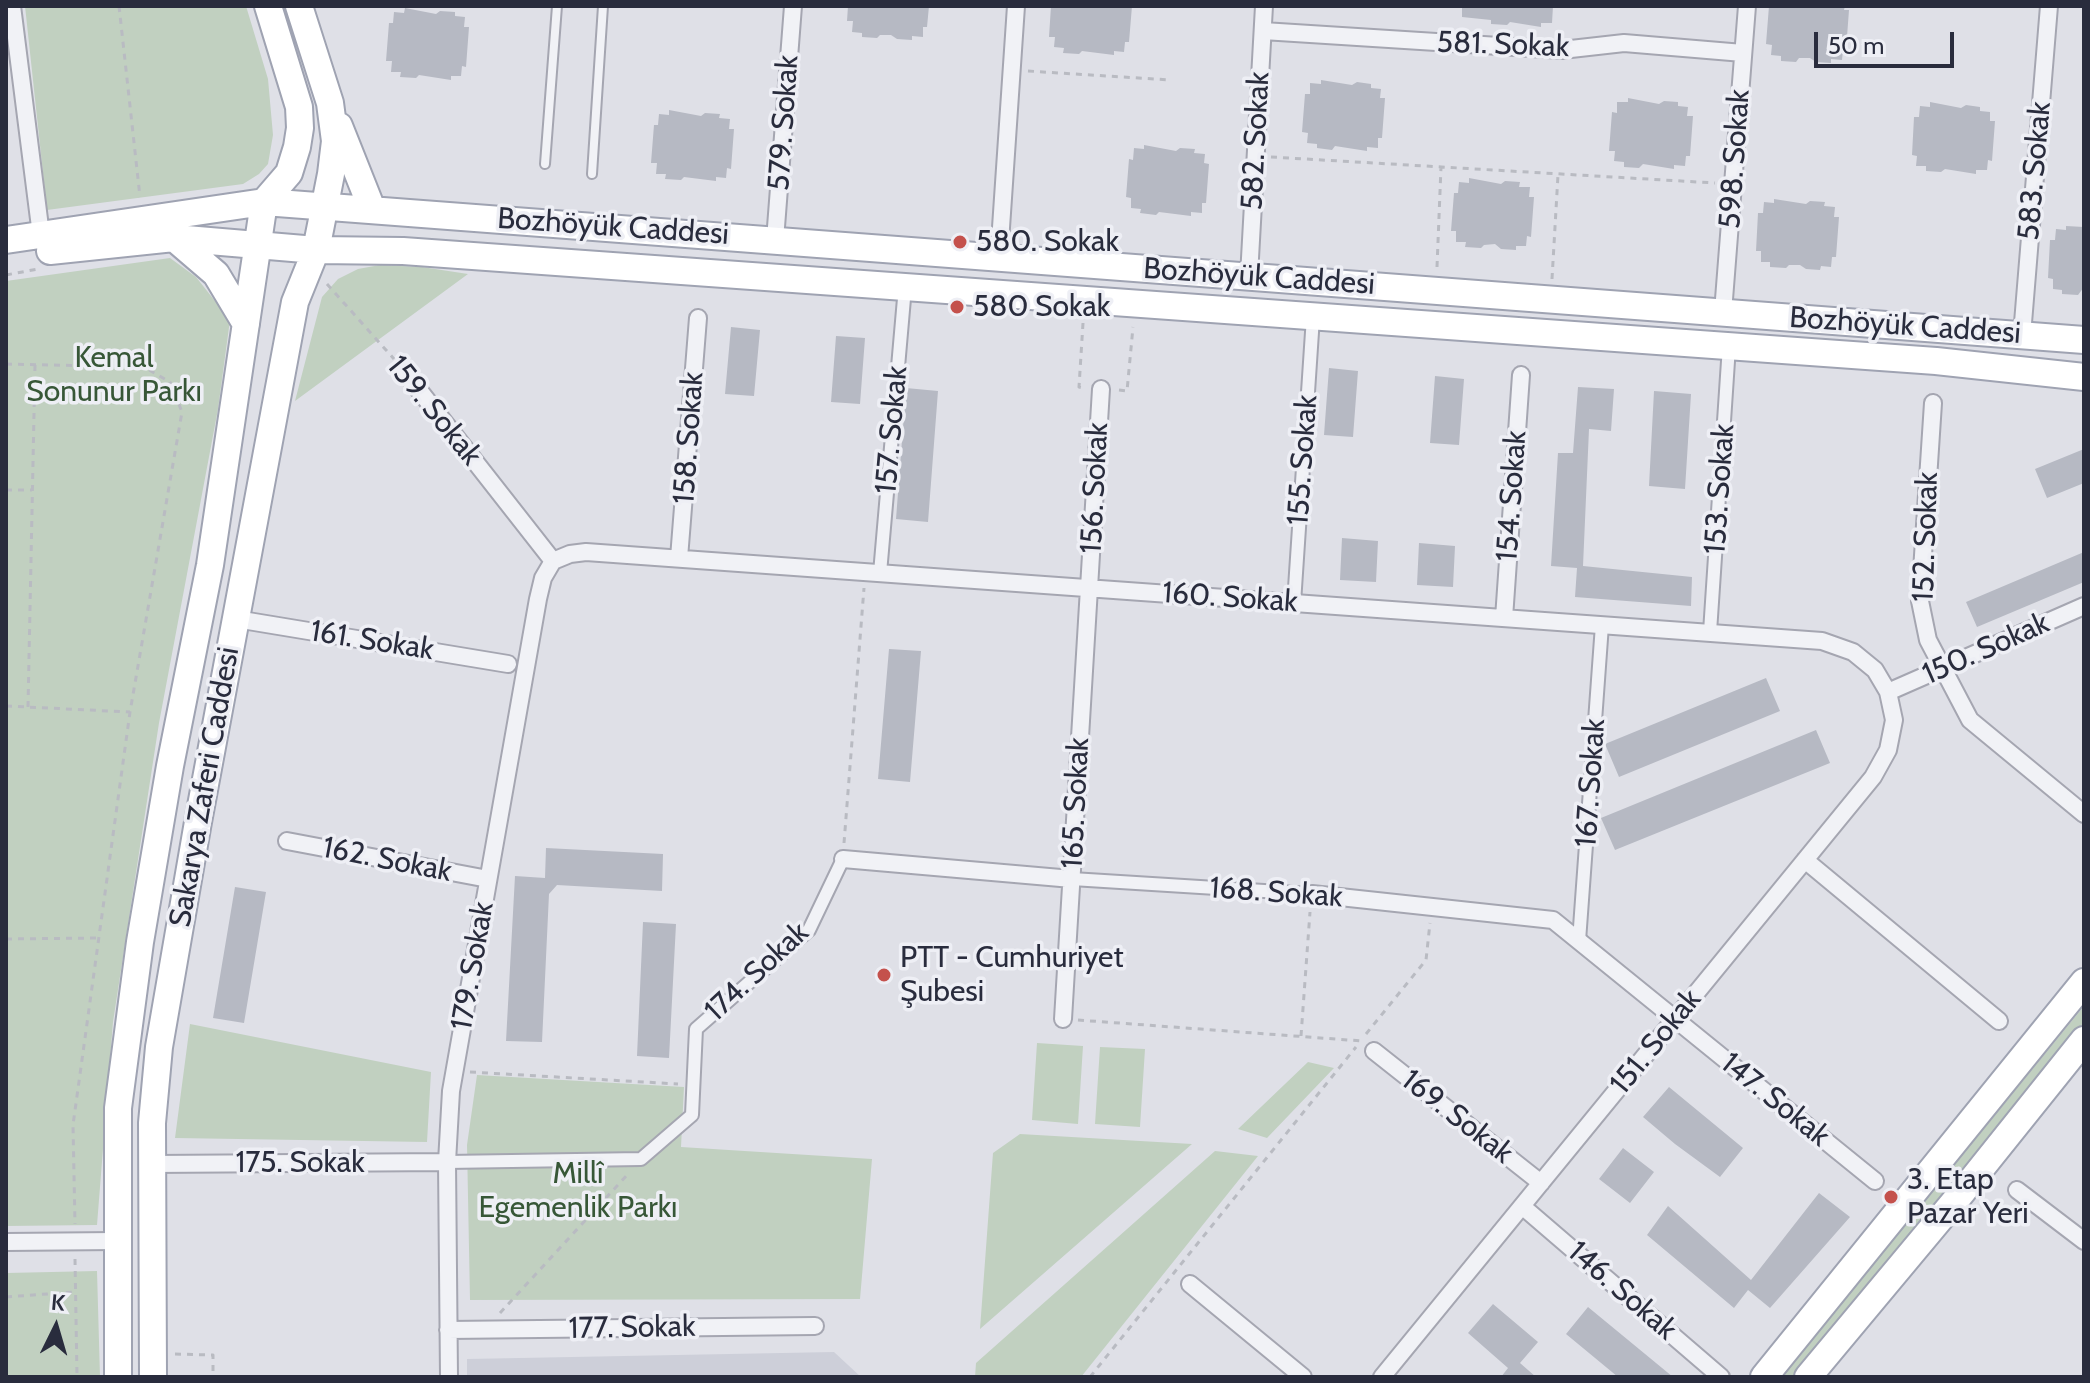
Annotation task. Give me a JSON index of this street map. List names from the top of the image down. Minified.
{"streets":{"main road":["Bozhöyük Caddesi","Sakarya Zaferi Caddesi"],"street":["581. Sokak","579. Sokak","582. Sokak","598. Sokak","583. Sokak","159. Sokak","157. Sokak","158. Sokak","155. Sokak","156. Sokak","153. Sokak","154. Sokak","152. Sokak","160. Sokak","161. Sokak","150. Sokak","167. Sokak","165. Sokak","162. Sokak","168. Sokak","179. Sokak","174. Sokak","151. Sokak","147. Sokak","169. Sokak","175. Sokak","146. Sokak","177. Sokak"]},"crossings":[["581. Sokak","582. Sokak"],["581. Sokak","598. Sokak"],["579. Sokak","Bozhöyük Caddesi"],["582. Sokak","Bozhöyük Caddesi"],["598. Sokak","Bozhöyük Caddesi"],["583. Sokak","Bozhöyük Caddesi"],["Bozhöyük Caddesi","159. Sokak"],["Bozhöyük Caddesi","157. Sokak"],["Bozhöyük Caddesi","155. Sokak"],["Bozhöyük Caddesi","153. Sokak"],["Bozhöyük Caddesi","Sakarya Zaferi Caddesi"],["159. Sokak","160. Sokak"],["159. Sokak","Sakarya Zaferi Caddesi"],["159. Sokak","179. Sokak"],["157. Sokak","160. Sokak"],["158. Sokak","160. Sokak"],["155. Sokak","160. Sokak"],["156. Sokak","160. Sokak"],["156. Sokak","165. Sokak"],["153. Sokak","160. Sokak"],["154. Sokak","160. Sokak"],["152. Sokak","150. Sokak"],["160. Sokak","150. Sokak"],["160. Sokak","167. Sokak"],["160. Sokak","165. Sokak"],["160. Sokak","179. Sokak"],["160. Sokak","151. Sokak"],["161. Sokak","Sakarya Zaferi Caddesi"],["150. Sokak","151. Sokak"],["167. Sokak","168. Sokak"],["Sakarya Zaferi Caddesi","175. Sokak"],["165. Sokak","168. Sokak"],["162. Sokak","179. Sokak"],["168. Sokak","174. Sokak"],["168. Sokak","151. Sokak"],["168. Sokak","147. Sokak"],["179. Sokak","175. Sokak"],["179. Sokak","177. Sokak"],["151. Sokak","147. Sokak"],["151. Sokak","169. Sokak"],["151. Sokak","146. Sokak"]],"parks":["Kemal Sonunur Parkı","Millî Egemenlik Parkı"],"places":["580. Sokak","580 Sokak","PTT - Cumhuriyet Şubesi","3. Etap Pazar Yeri"],"scale_bar":"50 m","north":"top"}
